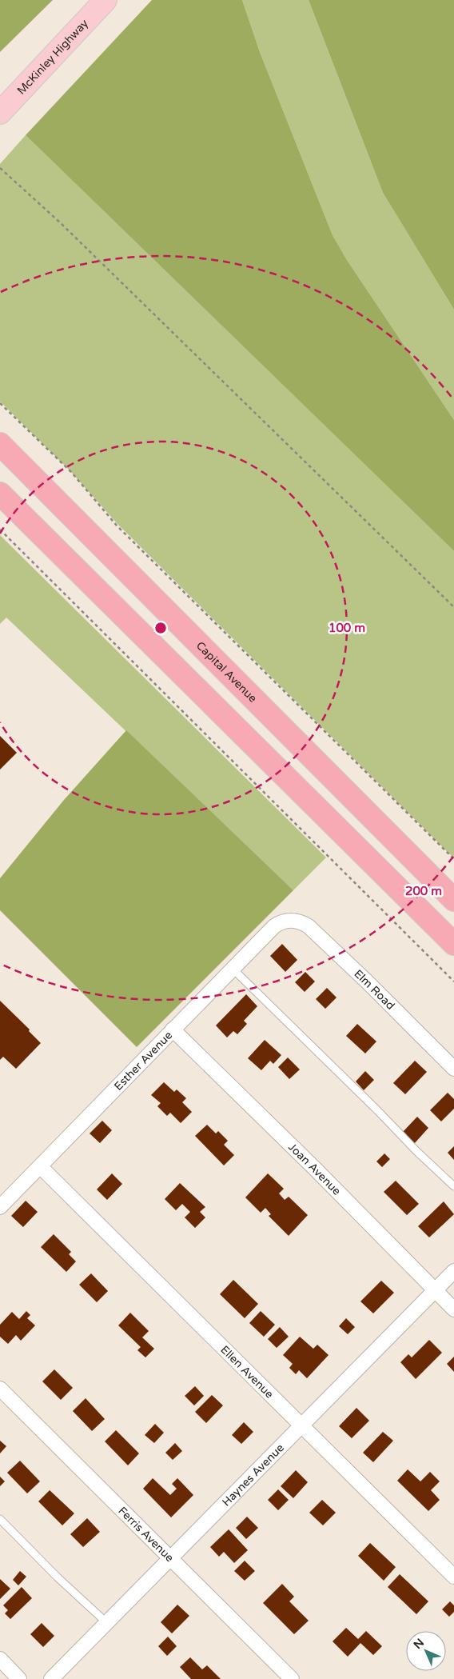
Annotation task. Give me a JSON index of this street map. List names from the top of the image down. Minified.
{"streets":{"highway":["Capital Avenue"],"main road":["McKinley Highway"],"street":["Elm Road","Esther Avenue","Joan Avenue","Ellen Avenue","Haynes Avenue","Ferris Avenue"]},"crossings":[["Elm Road","Esther Avenue"],["Esther Avenue","Joan Avenue"],["Esther Avenue","Ellen Avenue"],["Joan Avenue","Haynes Avenue"],["Ellen Avenue","Haynes Avenue"],["Haynes Avenue","Ferris Avenue"]],"north":"top left","rings":["100 m","200 m"]}
